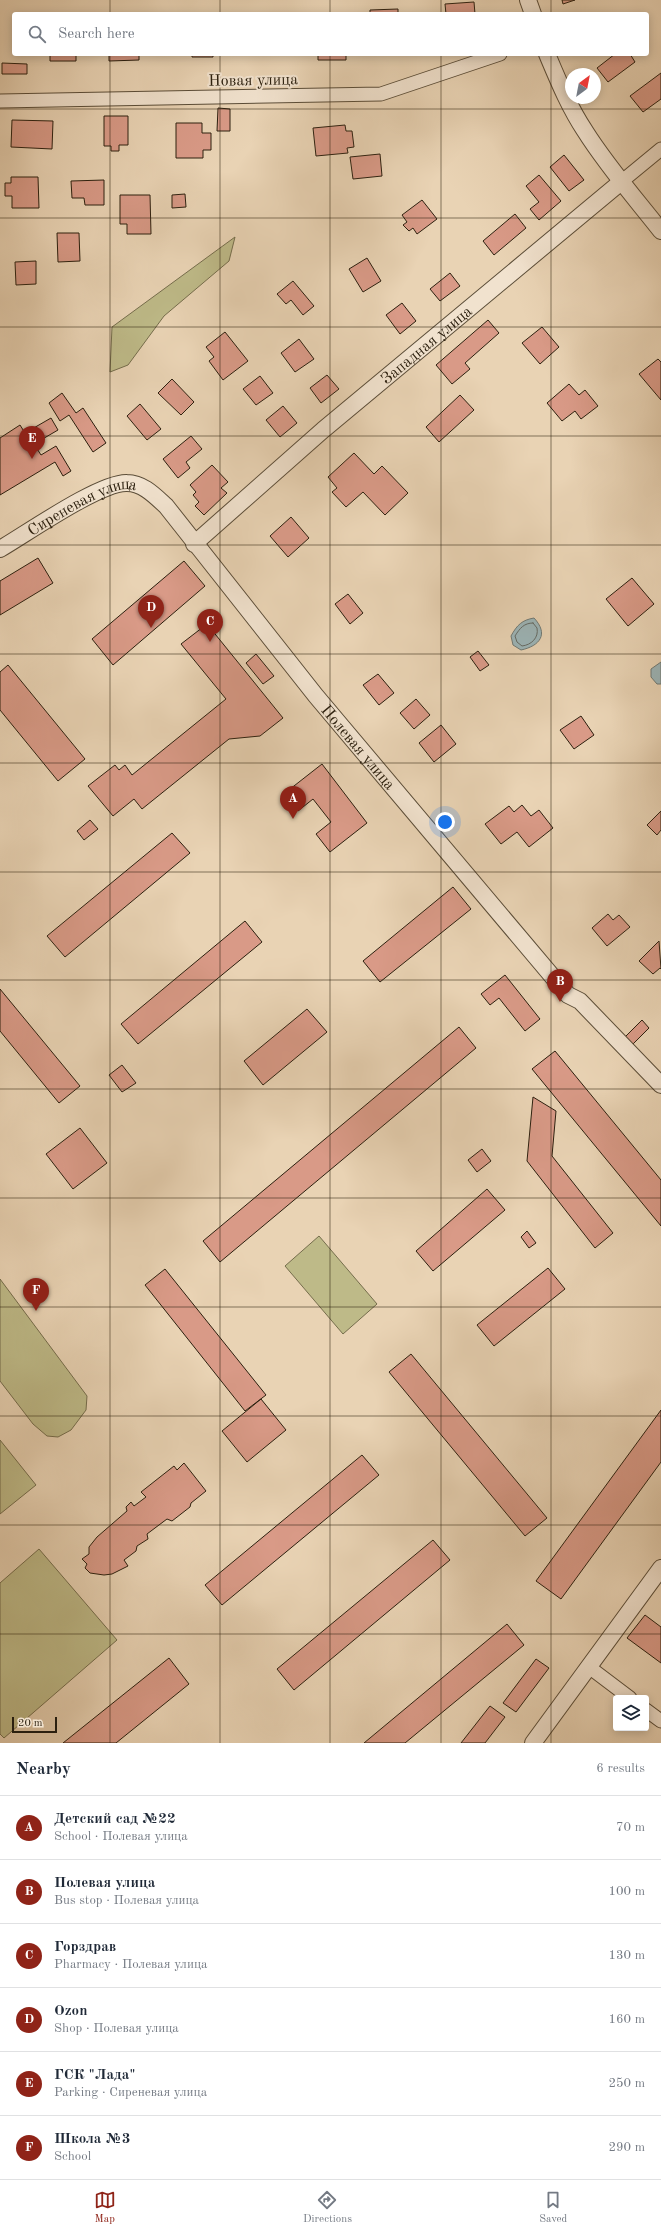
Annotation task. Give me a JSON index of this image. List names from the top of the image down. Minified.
{"streets":{"street":["Новая улица","Западная улица","Сиреневая улица","Полевая улица"]},"crossings":[["Западная улица","Полевая улица"],["Сиреневая улица","Полевая улица"]],"scale_bar":"20 m","north":"top right","page":{"search":"Search here","pins":["E","D","C","A","B","F"],"scale":"20 m","heading":["Nearby","6 results"],"list":[{"mark":"A","name":"Детский сад №22","note":"School · Полевая улица","value":"70 m"},{"mark":"B","name":"Полевая улица","note":"Bus stop · Полевая улица","value":"100 m"},{"mark":"C","name":"Горздрав","note":"Pharmacy · Полевая улица","value":"130 m"},{"mark":"D","name":"Ozon","note":"Shop · Полевая улица","value":"160 m"},{"mark":"E","name":"ГСК \"Лада\"","note":"Parking · Сиреневая улица","value":"250 m"},{"mark":"F","name":"Школа №3","note":"School","value":"290 m"}],"nav":["Map","Directions","Saved"]}}
